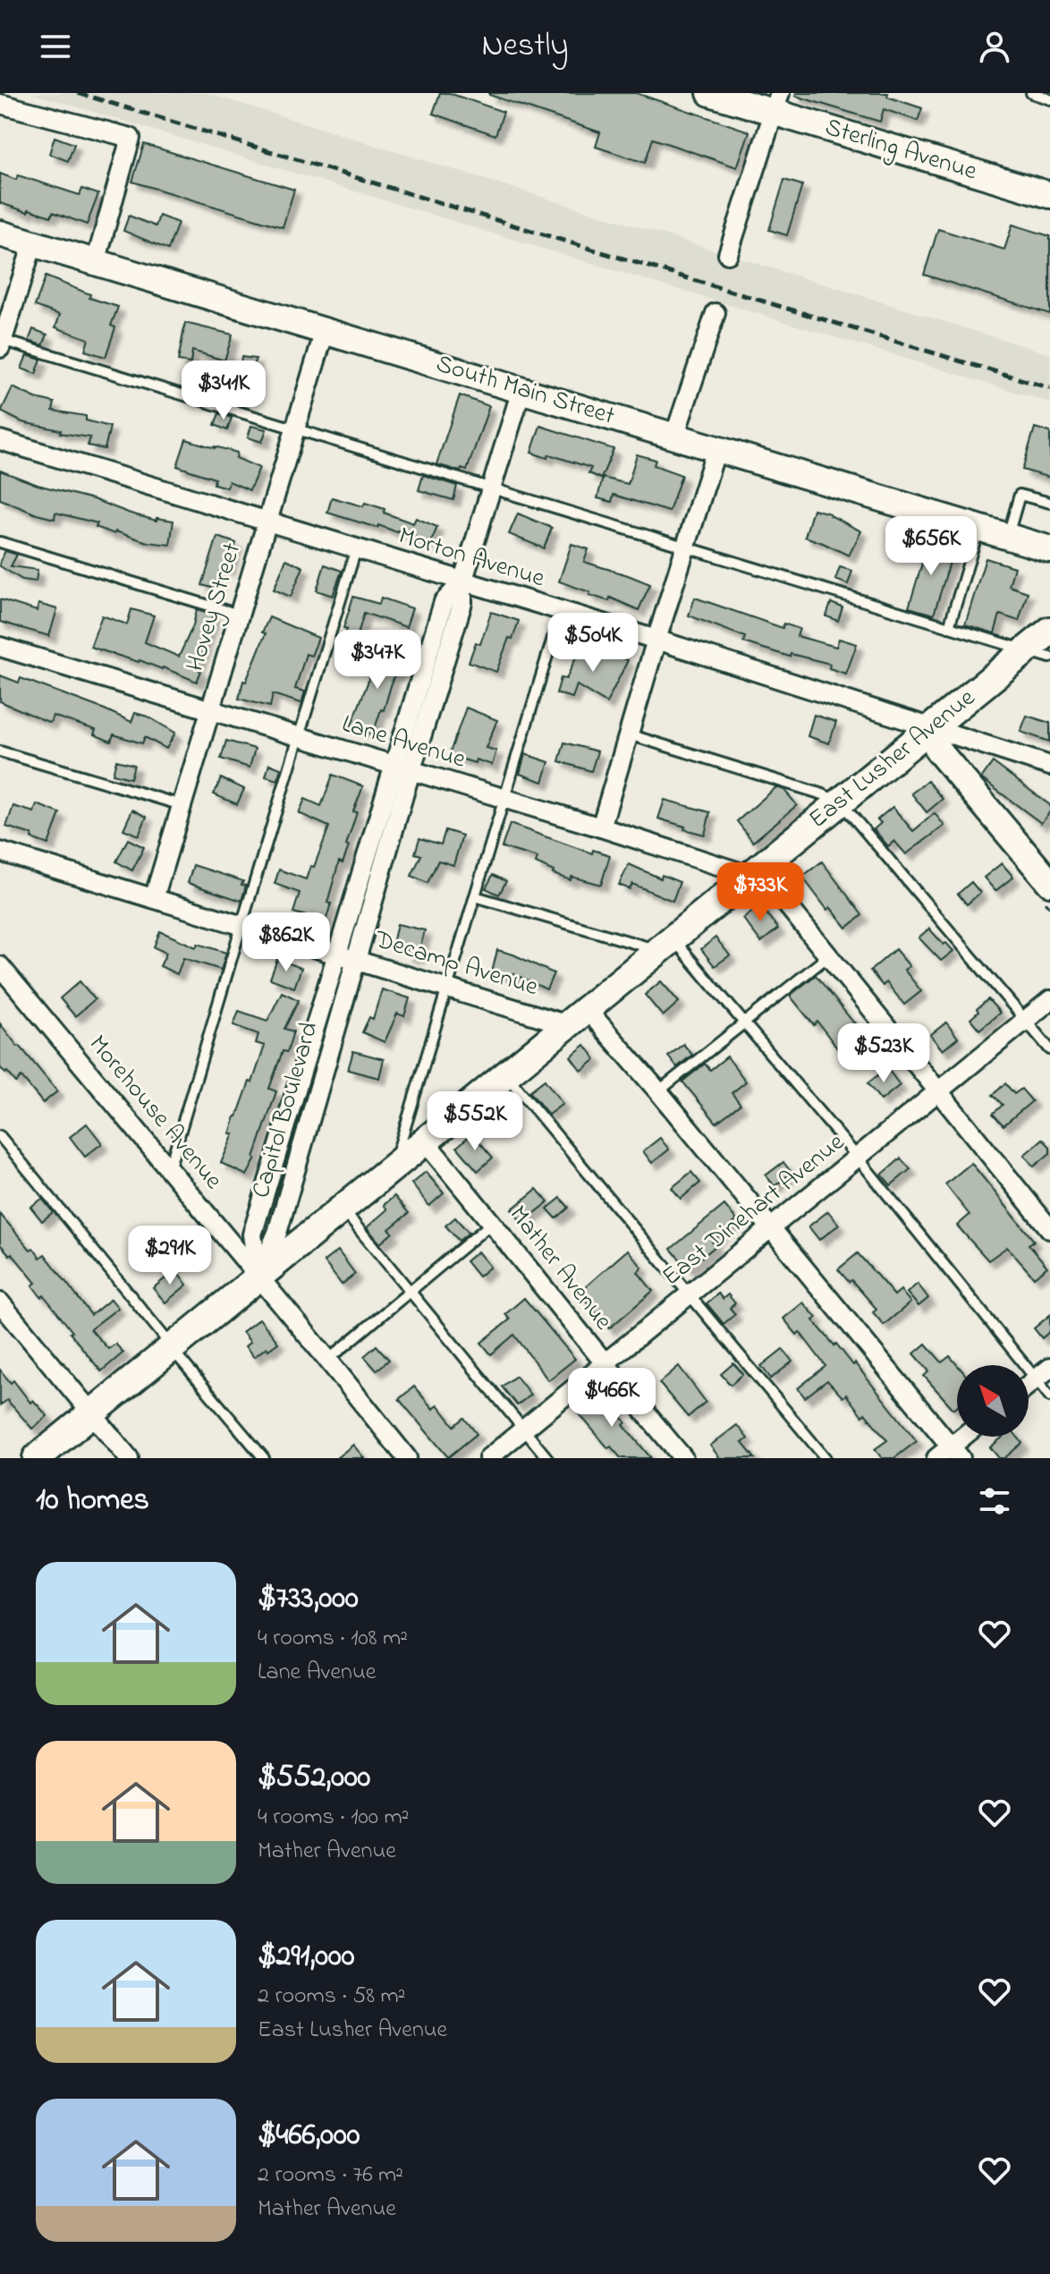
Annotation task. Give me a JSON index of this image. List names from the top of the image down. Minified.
{"streets":{"main road":["Sterling Avenue","South Main Street","East Lusher Avenue"],"street":["Morton Avenue","Hovey Street","Lane Avenue","Decamp Avenue","Capitol Boulevard","Morehouse Avenue","East Dinehart Avenue","Mather Avenue"]},"crossings":[["South Main Street","Hovey Street"],["South Main Street","Capitol Boulevard"],["Morton Avenue","Hovey Street"],["Morton Avenue","East Lusher Avenue"],["Morton Avenue","Capitol Boulevard"],["Hovey Street","Lane Avenue"],["Hovey Street","Decamp Avenue"],["Lane Avenue","East Lusher Avenue"],["Lane Avenue","Capitol Boulevard"],["East Lusher Avenue","Decamp Avenue"],["East Lusher Avenue","Capitol Boulevard"],["East Lusher Avenue","Morehouse Avenue"],["East Lusher Avenue","Mather Avenue"],["Decamp Avenue","Capitol Boulevard"],["Capitol Boulevard","Morehouse Avenue"],["East Dinehart Avenue","Mather Avenue"]],"north":"top left","page":{"header":"Nestly","price":["$341K","$656K","$504K","$347K","$733K","$862K","$523K","$552K","$291K","$466K"],"heading":"10 homes","list":[{"name":"$733,000","note":"4 rooms · 108 m² · Lane Avenue"},{"name":"$552,000","note":"4 rooms · 100 m² · Mather Avenue"},{"name":"$291,000","note":"2 rooms · 58 m² · East Lusher Avenue"},{"name":"$466,000","note":"2 rooms · 76 m² · Mather Avenue"}]}}
